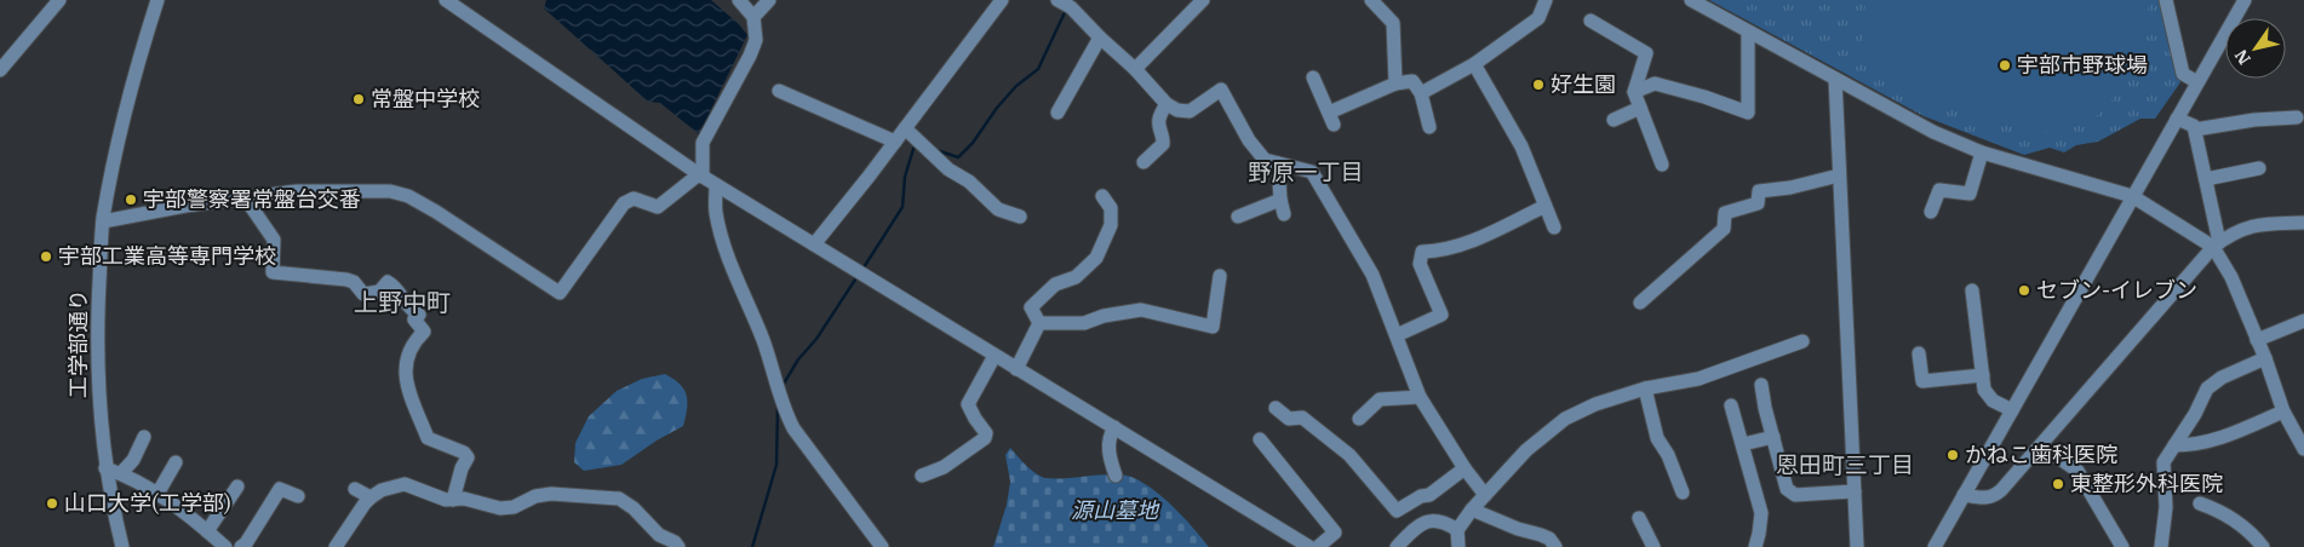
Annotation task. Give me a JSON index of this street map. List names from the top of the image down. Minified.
{"streets":{"street":["工学部通り"]},"districts":["野原一丁目","上野中町","恩田町三丁目"],"parks":["源山墓地"],"places":["宇部市野球場","好生園","常盤中学校","宇部警察署常盤台交番","宇部工業高等専門学校","セブン-イレブン","かねこ歯科医院","東整形外科医院","山口大学(工学部)"],"north":"bottom left"}
